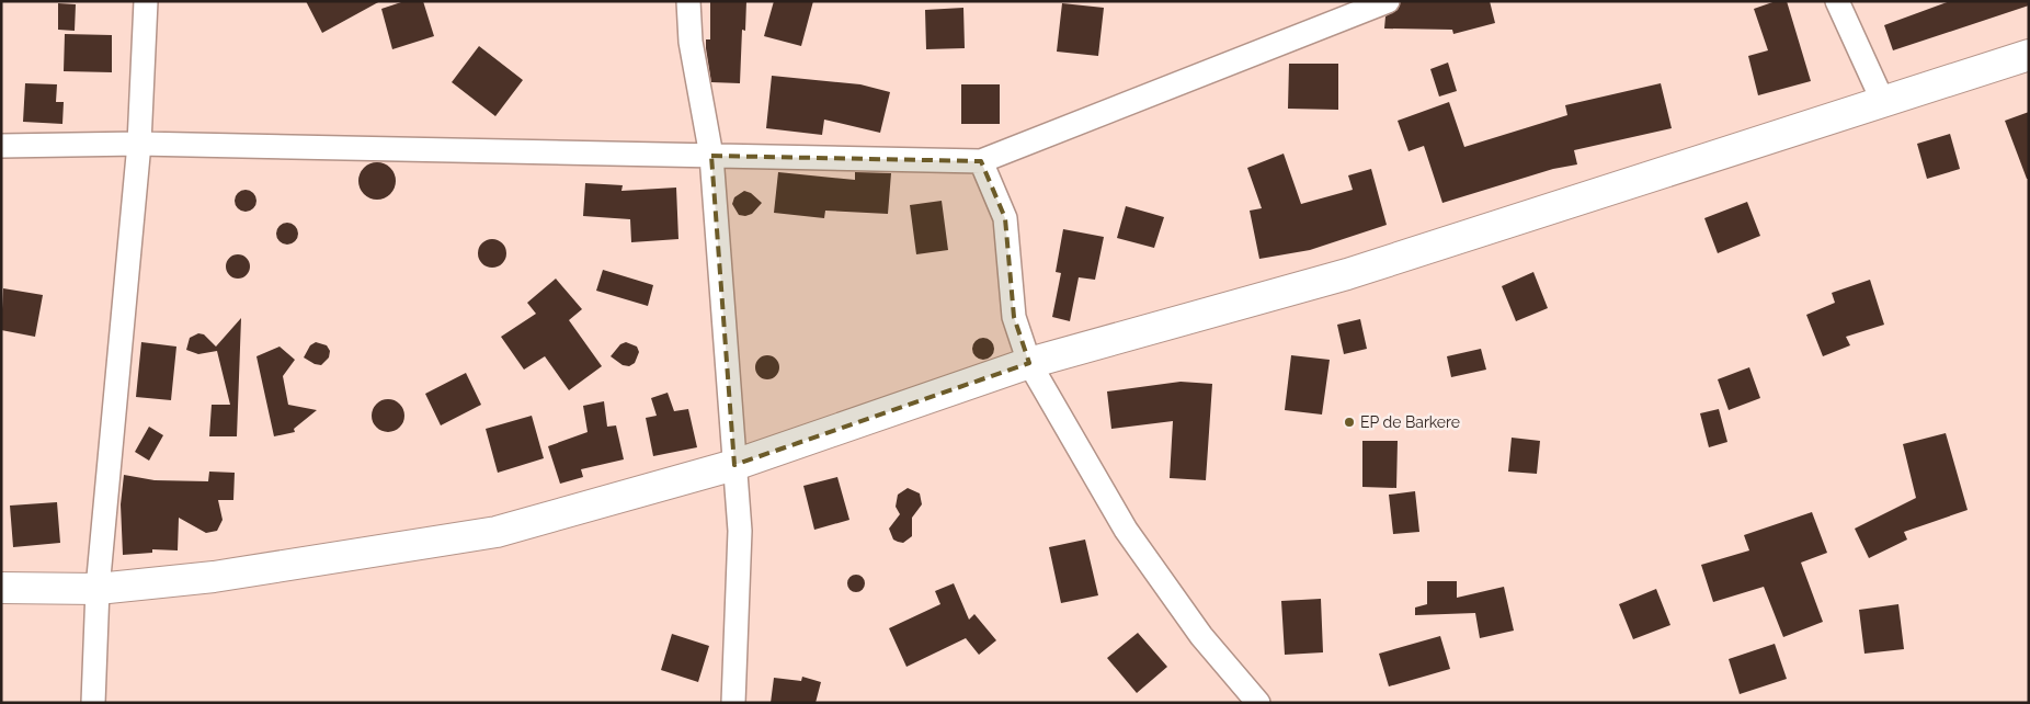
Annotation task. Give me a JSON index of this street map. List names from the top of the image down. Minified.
{"places":["EP de Barkere"]}
